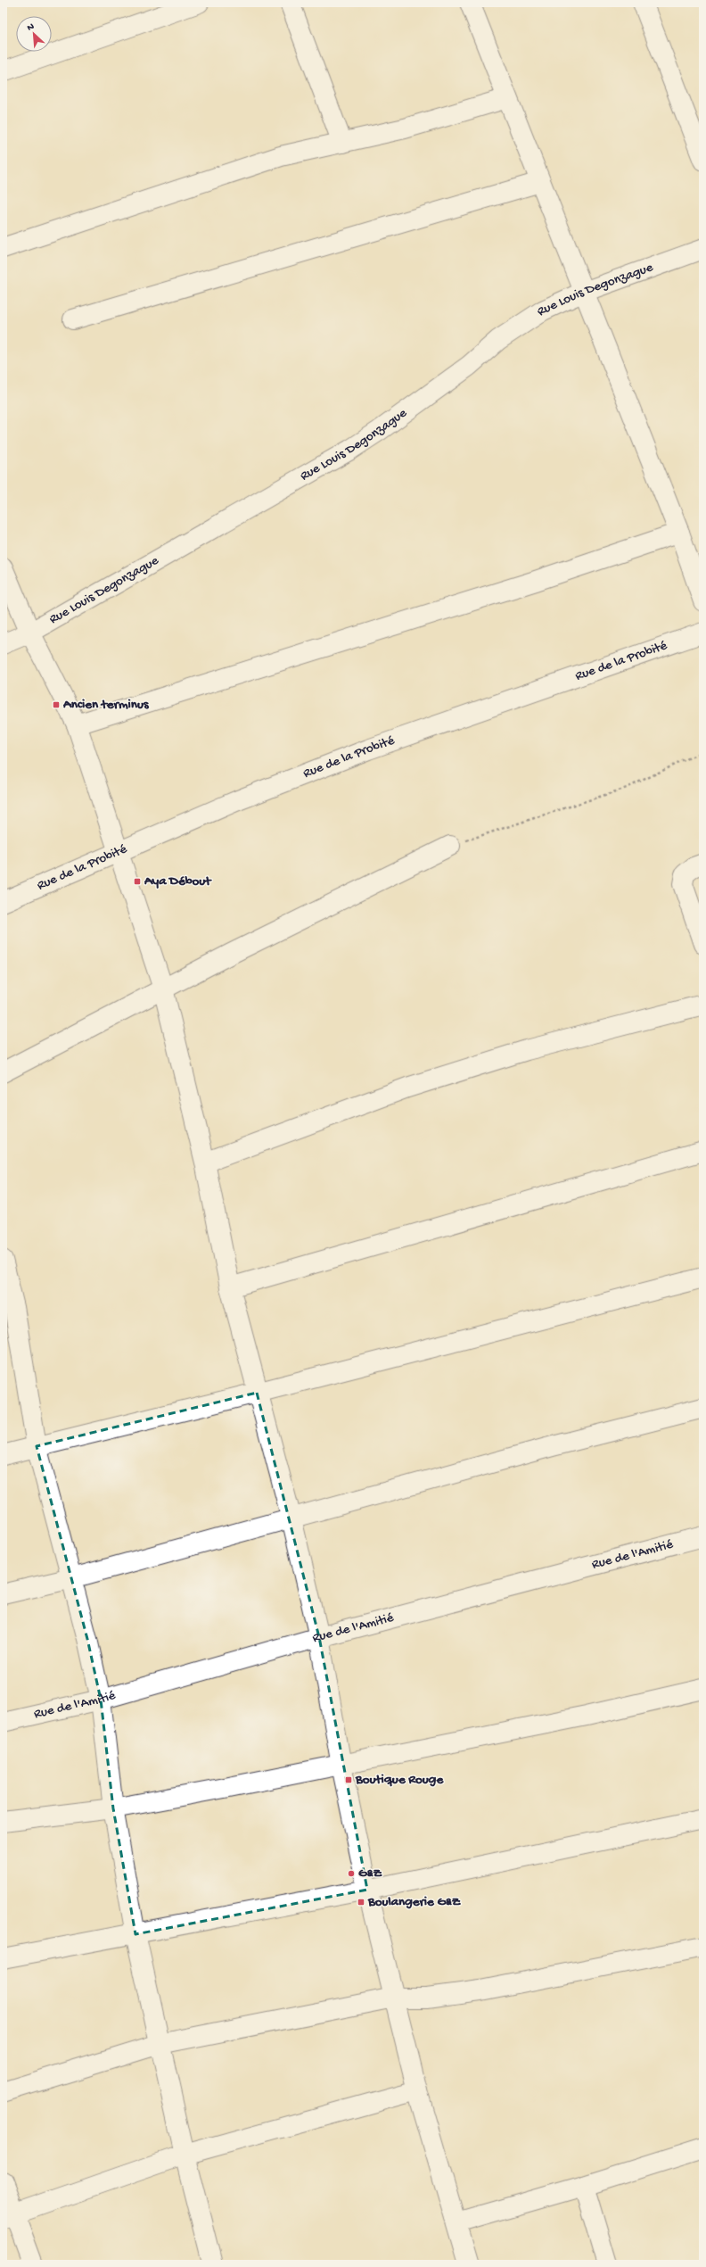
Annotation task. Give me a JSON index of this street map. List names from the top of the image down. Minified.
{"streets":{"street":["Rue Louis Degonzague","Rue de la Probité","Rue de l'Amitié"]},"places":{"transit":["Ancien terminus","Aya Débout","Boutique Rouge","Boulangerie G&Z"],"other":["G&Z"]},"north":"top left"}
